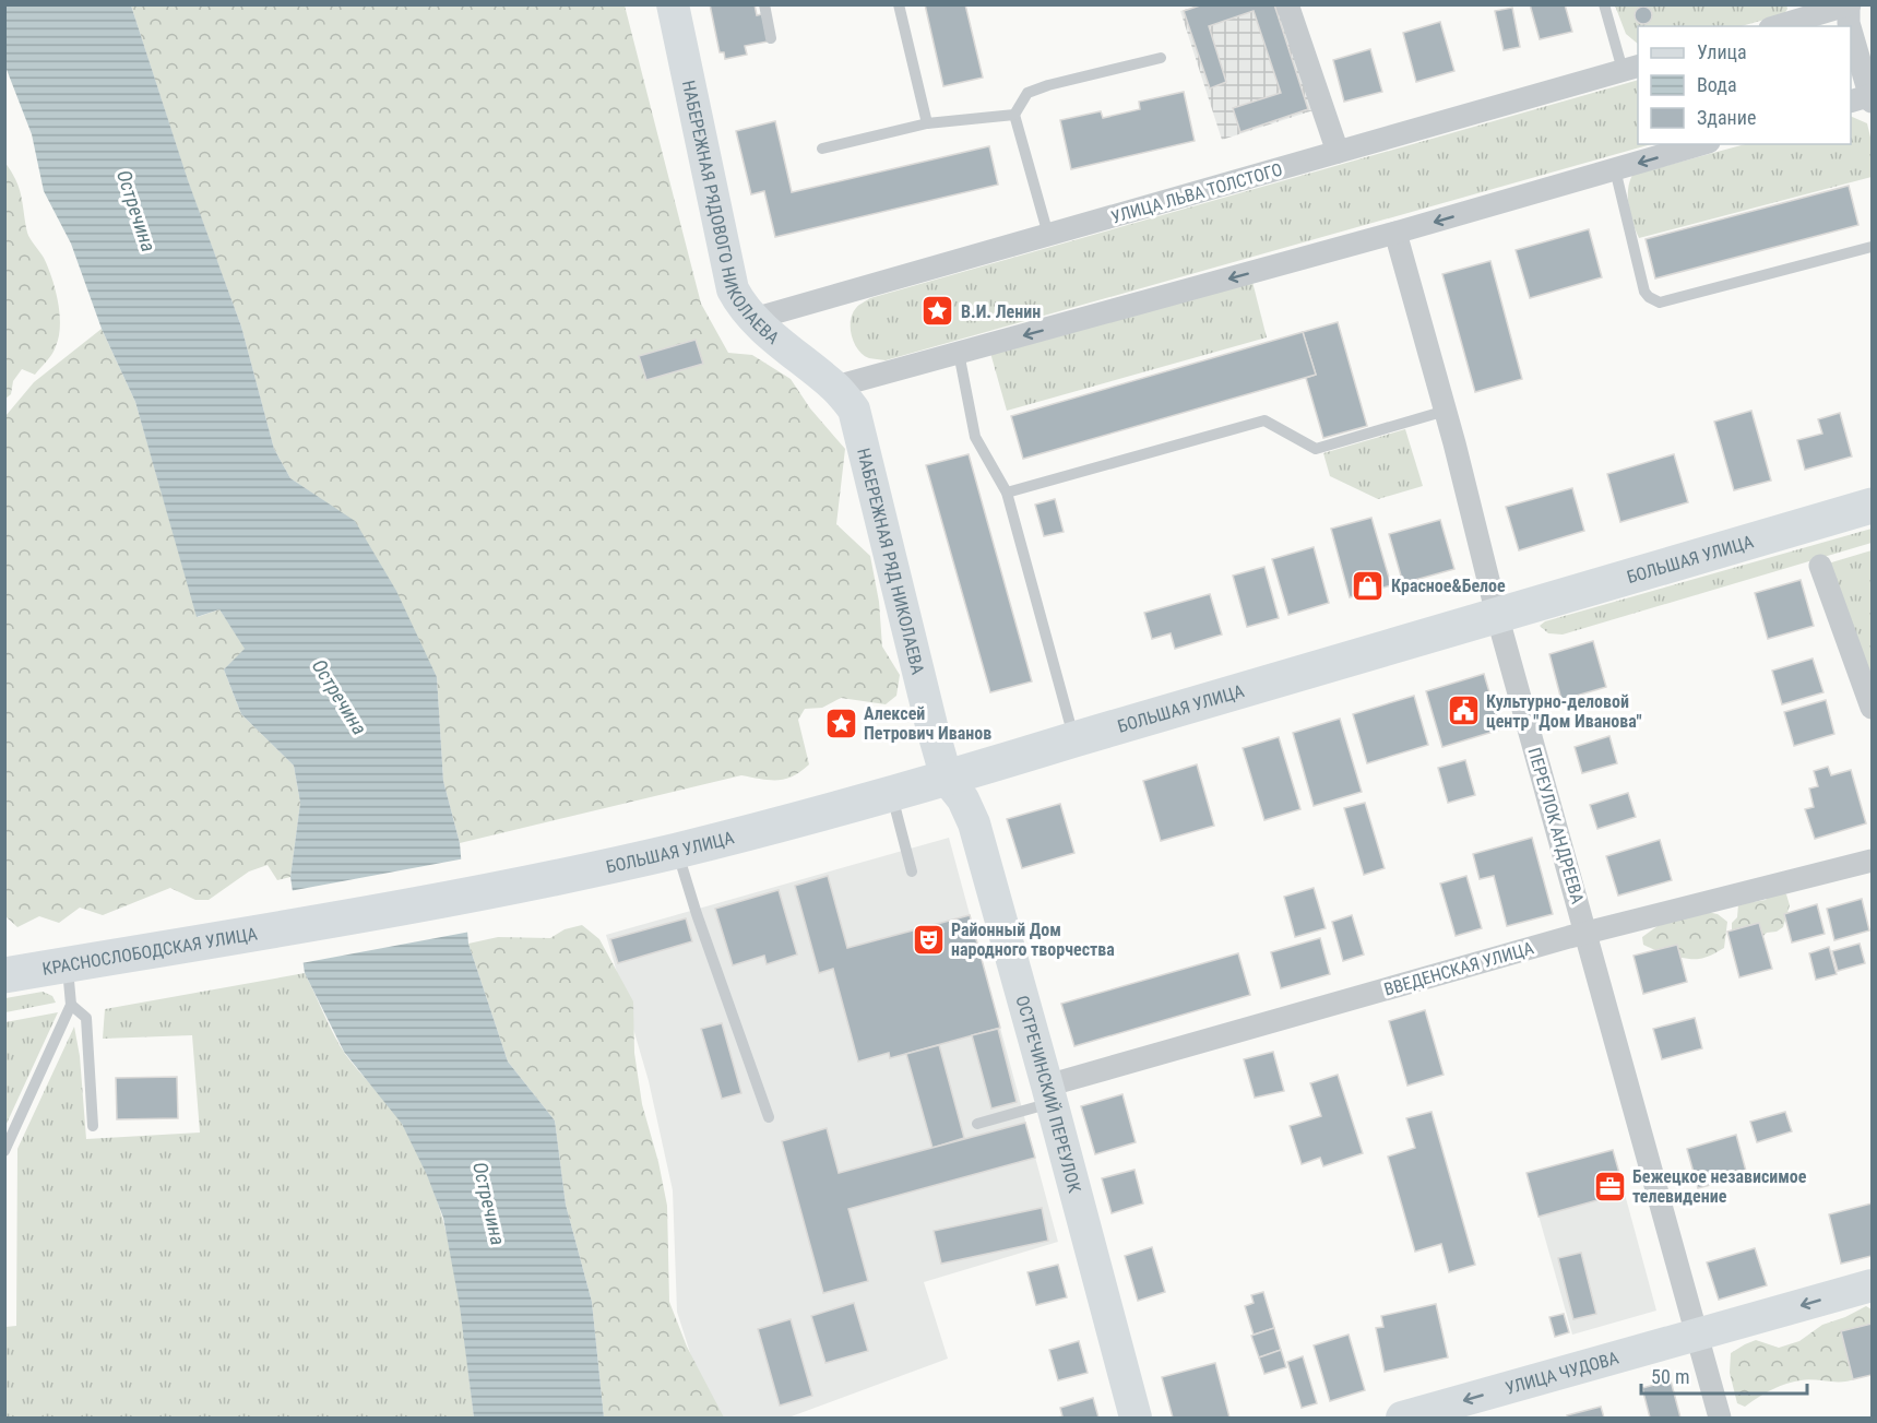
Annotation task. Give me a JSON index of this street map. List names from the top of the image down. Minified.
{"streets":{"main road":["БОЛЬШАЯ УЛИЦА","КРАСНОСЛОБОДСКАЯ УЛИЦА"],"street":["УЛИЦА ЛЬВА ТОЛСТОГО","НАБЕРЕЖНАЯ РЯДОВОГО НИКОЛАЕВА","НАБЕРЕЖНАЯ РЯД НИКОЛАЕВА","ПЕРЕУЛОК АНДРЕЕВА","ВВЕДЕНСКАЯ УЛИЦА","ОСТРЕЧИНСКИЙ ПЕРЕУЛОК","УЛИЦА ЧУДОВА"]},"crossings":[["УЛИЦА ЛЬВА ТОЛСТОГО","НАБЕРЕЖНАЯ РЯДОВОГО НИКОЛАЕВА"],["НАБЕРЕЖНАЯ РЯДОВОГО НИКОЛАЕВА","НАБЕРЕЖНАЯ РЯД НИКОЛАЕВА"],["БОЛЬШАЯ УЛИЦА","НАБЕРЕЖНАЯ РЯД НИКОЛАЕВА"],["БОЛЬШАЯ УЛИЦА","ПЕРЕУЛОК АНДРЕЕВА"],["БОЛЬШАЯ УЛИЦА","КРАСНОСЛОБОДСКАЯ УЛИЦА"],["БОЛЬШАЯ УЛИЦА","ОСТРЕЧИНСКИЙ ПЕРЕУЛОК"],["НАБЕРЕЖНАЯ РЯД НИКОЛАЕВА","ОСТРЕЧИНСКИЙ ПЕРЕУЛОК"],["ПЕРЕУЛОК АНДРЕЕВА","ВВЕДЕНСКАЯ УЛИЦА"],["ПЕРЕУЛОК АНДРЕЕВА","УЛИЦА ЧУДОВА"],["ВВЕДЕНСКАЯ УЛИЦА","ОСТРЕЧИНСКИЙ ПЕРЕУЛОК"]],"one_way":["УЛИЦА ЧУДОВА"],"water":["Остречина"],"places":{"place":["В.И. Ленин","Алексей Петрович Иванов"],"shop":["Красное&Белое"],"public building":["Культурно-деловой центр \"Дом Иванова\""],"theatre":["Районный Дом народного творчества"],"office":["Бежецкое независимое телевидение"]},"legend":["Улица","Вода","Здание"],"scale_bar":"50 m"}
